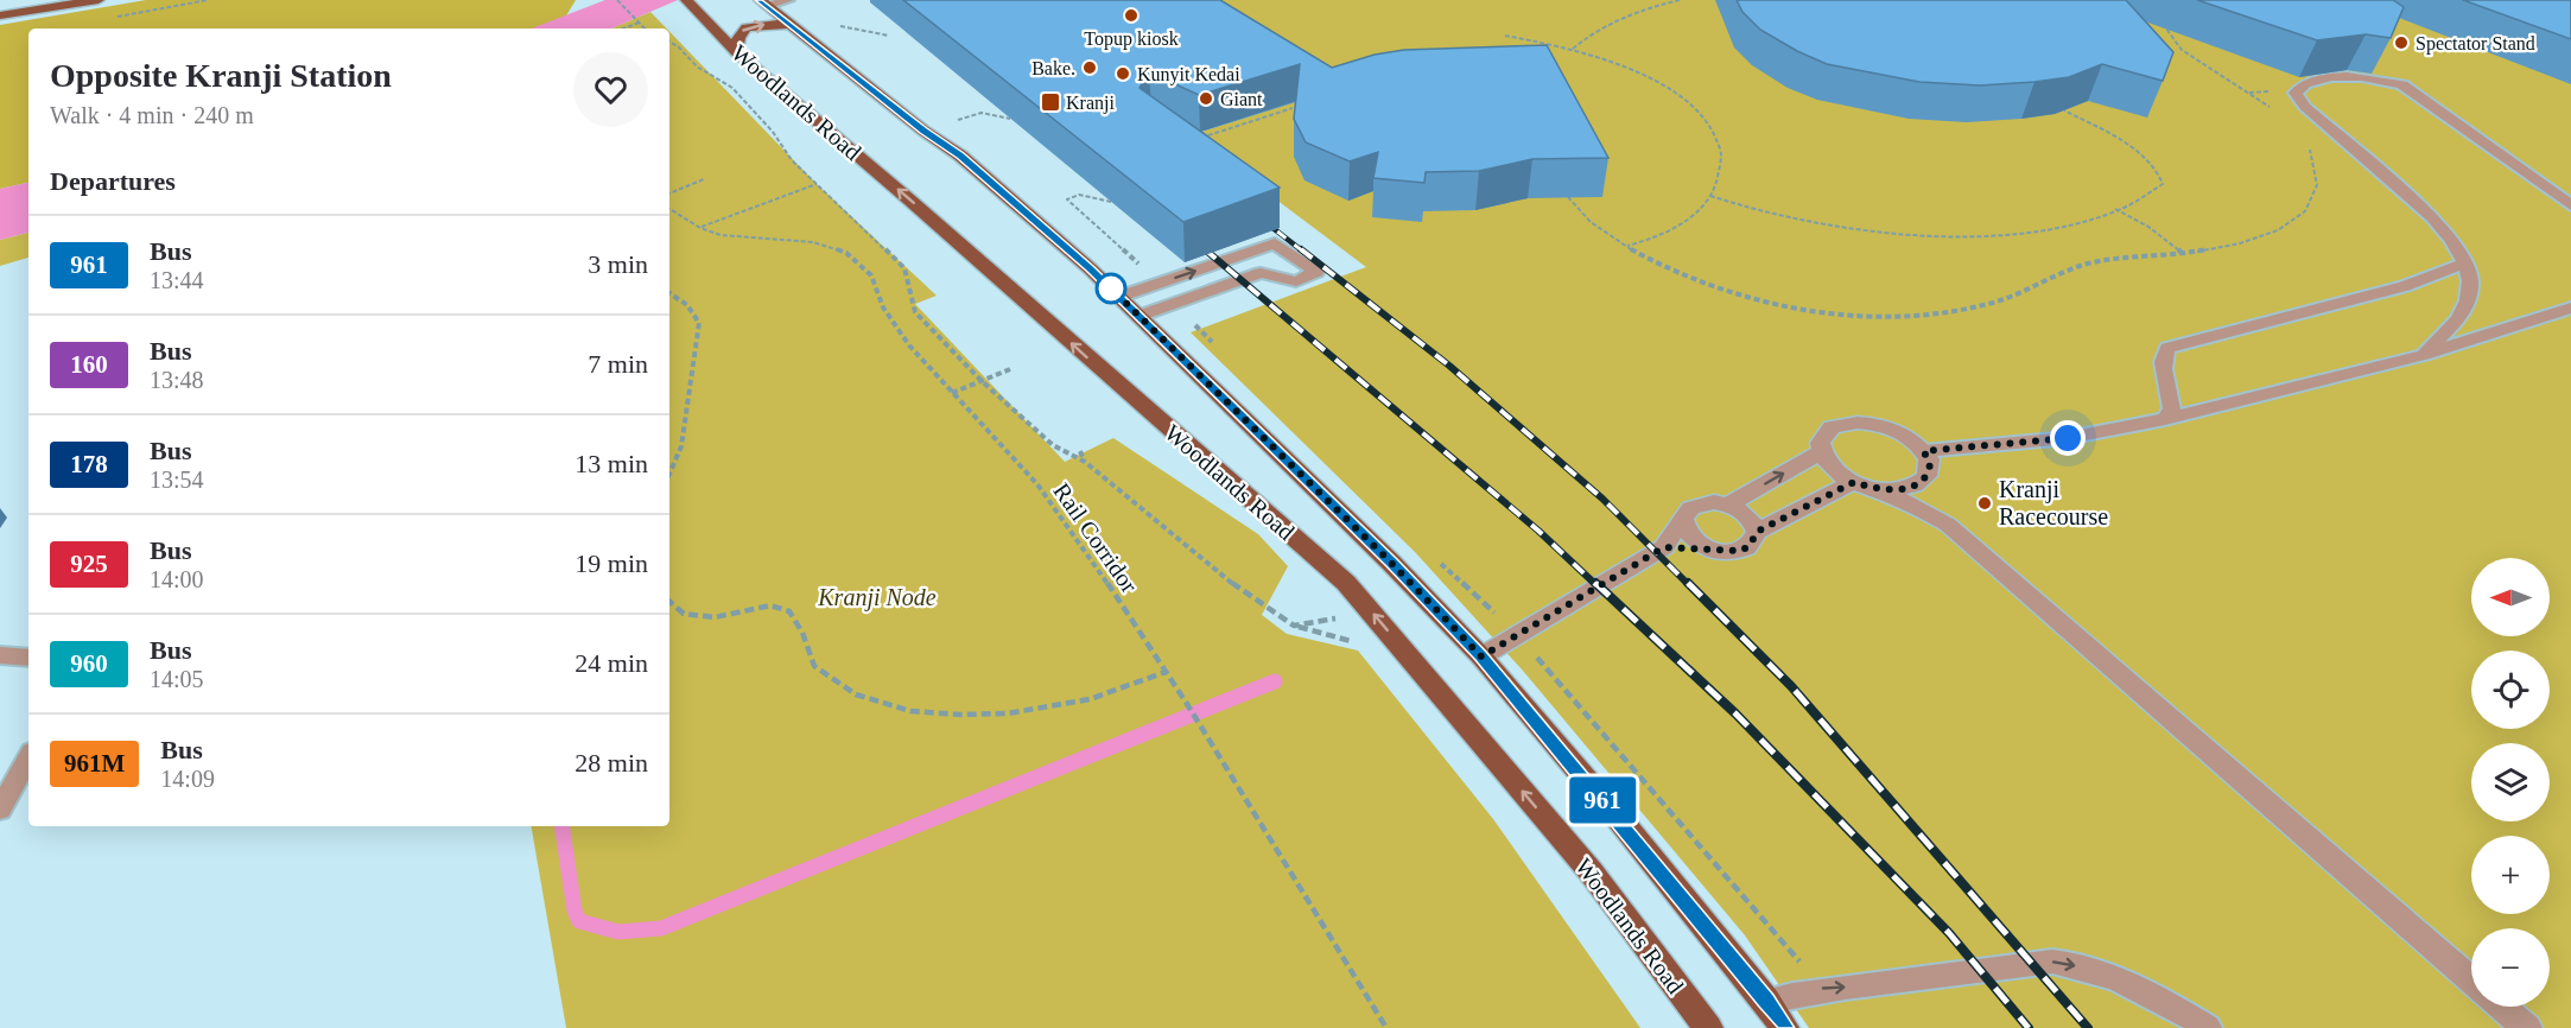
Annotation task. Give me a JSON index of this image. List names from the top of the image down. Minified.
{"streets":{"main road":["Woodlands Road"],"path":["Rail Corridor"]},"parks":["Kranji Node"],"places":{"other":["Topup kiosk","Spectator Stand","Bake.","Kunyit Kedai","Giant","Kranji Racecourse"],"transit":["Kranji"]},"lines":["bus line 961"],"north":"left","page":{"on_map":"961","heading":[["Opposite Kranji Station","Walk · 4 min · 240 m"],"Departures"],"list":[{"mark":"961","name":"Bus","note":"13:44","value":"3 min"},{"mark":"160","name":"Bus","note":"13:48","value":"7 min"},{"mark":"178","name":"Bus","note":"13:54","value":"13 min"},{"mark":"925","name":"Bus","note":"14:00","value":"19 min"},{"mark":"960","name":"Bus","note":"14:05","value":"24 min"},{"mark":"961M","name":"Bus","note":"14:09","value":"28 min"}],"map_buttons":["+","−"]}}
